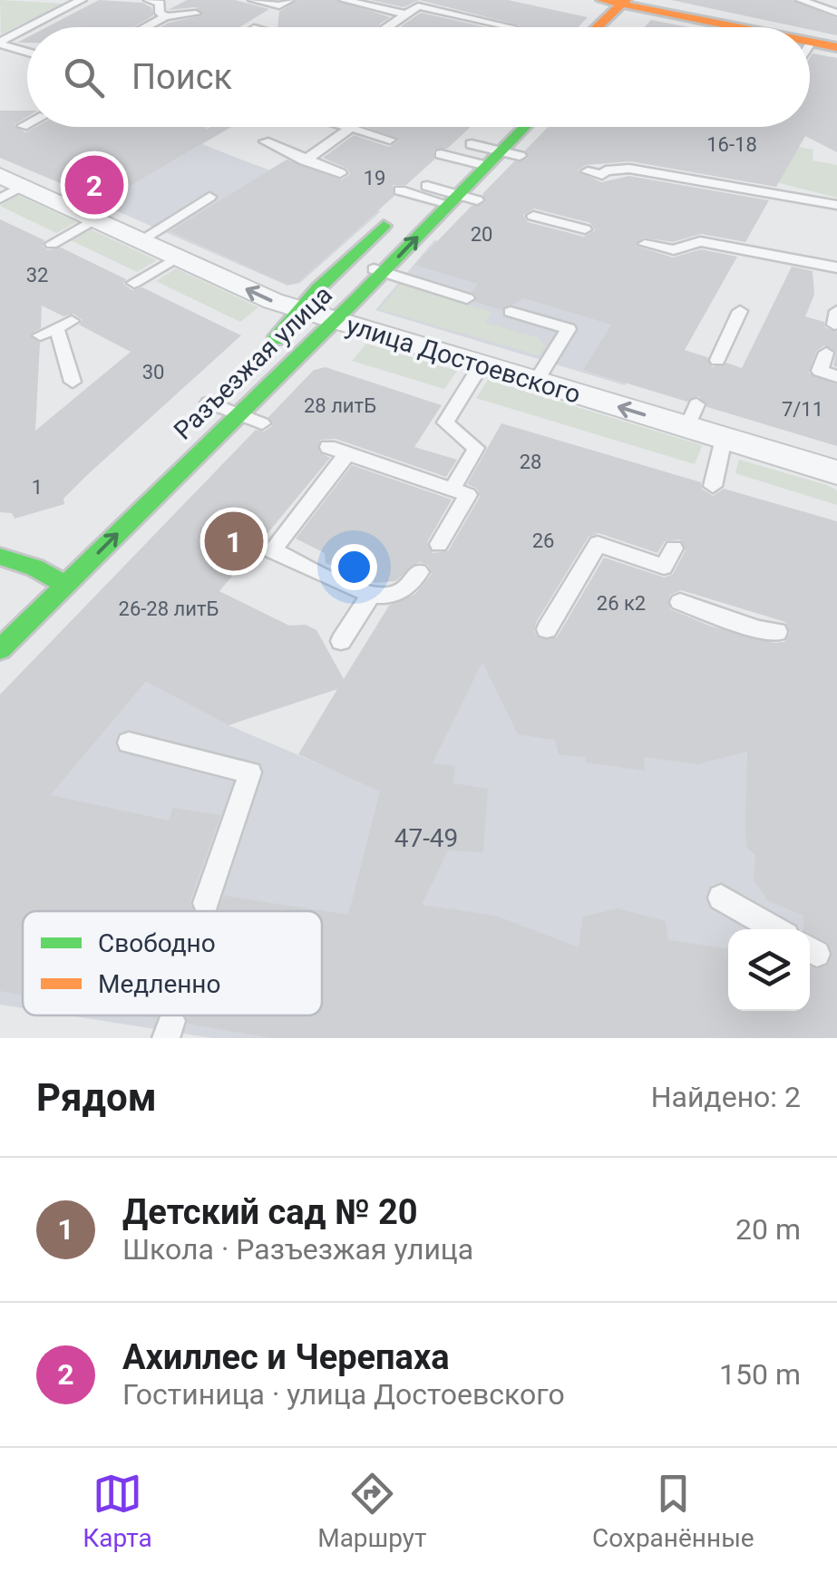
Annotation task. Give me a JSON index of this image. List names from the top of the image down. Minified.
{"streets":{"street":["улица Достоевского","Разъезжая улица"]},"crossings":[["улица Достоевского","Разъезжая улица"]],"one_way":["улица Достоевского"],"house_numbers":["16-18","19","20","32","30","28 литБ","7/11","28","1","26","26 к2","26-28 литБ","47-49"],"legend":["Свободно","Медленно"],"page":{"search":"Поиск","pins":["2","1"],"heading":["Рядом","Найдено: 2"],"list":[{"mark":"1","name":"Детский сад № 20","note":"Школа · Разъезжая улица","value":"20 m"},{"mark":"2","name":"Ахиллес и Черепаха","note":"Гостиница · улица Достоевского","value":"150 m"}],"nav":["Карта","Маршрут","Сохранённые"]}}
